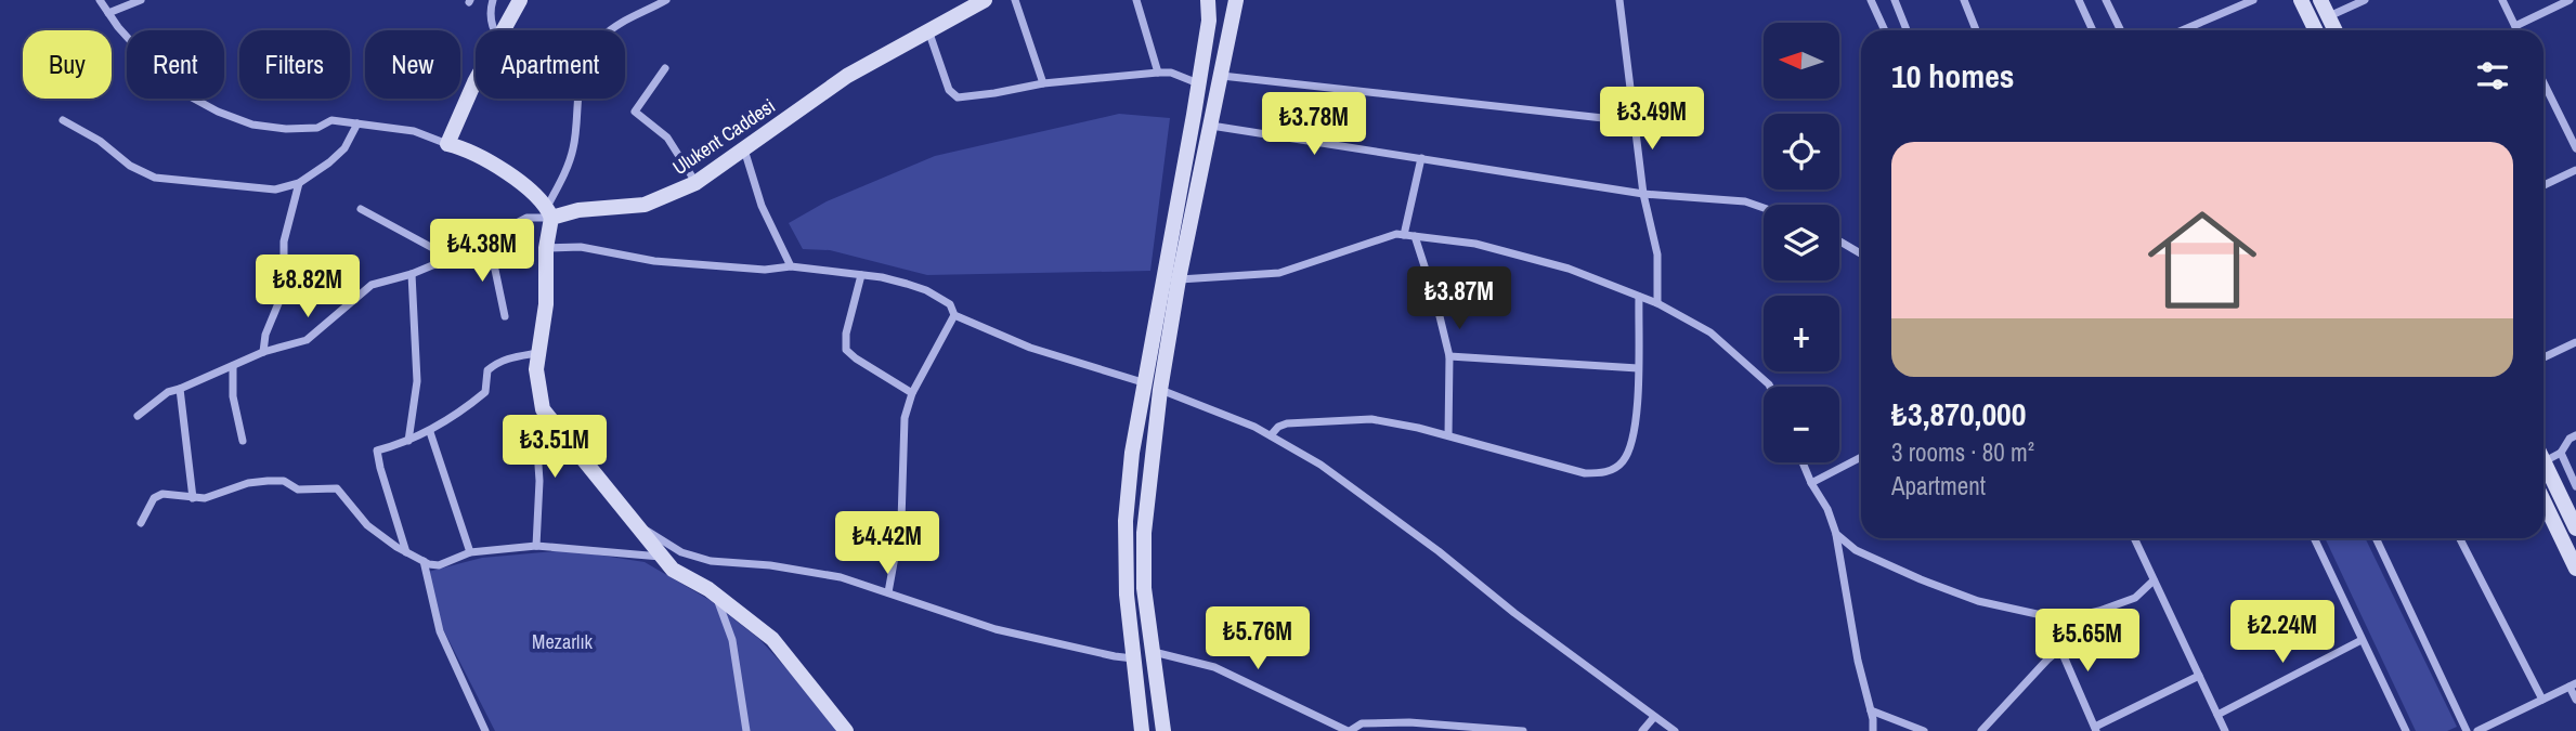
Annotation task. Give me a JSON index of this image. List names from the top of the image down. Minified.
{"streets":{"street":["Ulukent Caddesi"]},"parks":["Mezarlık"],"north":"left","page":{"map_buttons":["+","−"],"chip":["Buy","Rent","Filters","New","Apartment"],"heading":"10 homes","price":["₺3.49M","₺3.78M","₺4.38M","₺8.82M","₺3.87M","₺3.51M","₺4.42M","₺2.24M","₺5.76M","₺5.65M"],"list":[{"name":"₺3,870,000","note":"3 rooms · 80 m² · Apartment"}]}}
